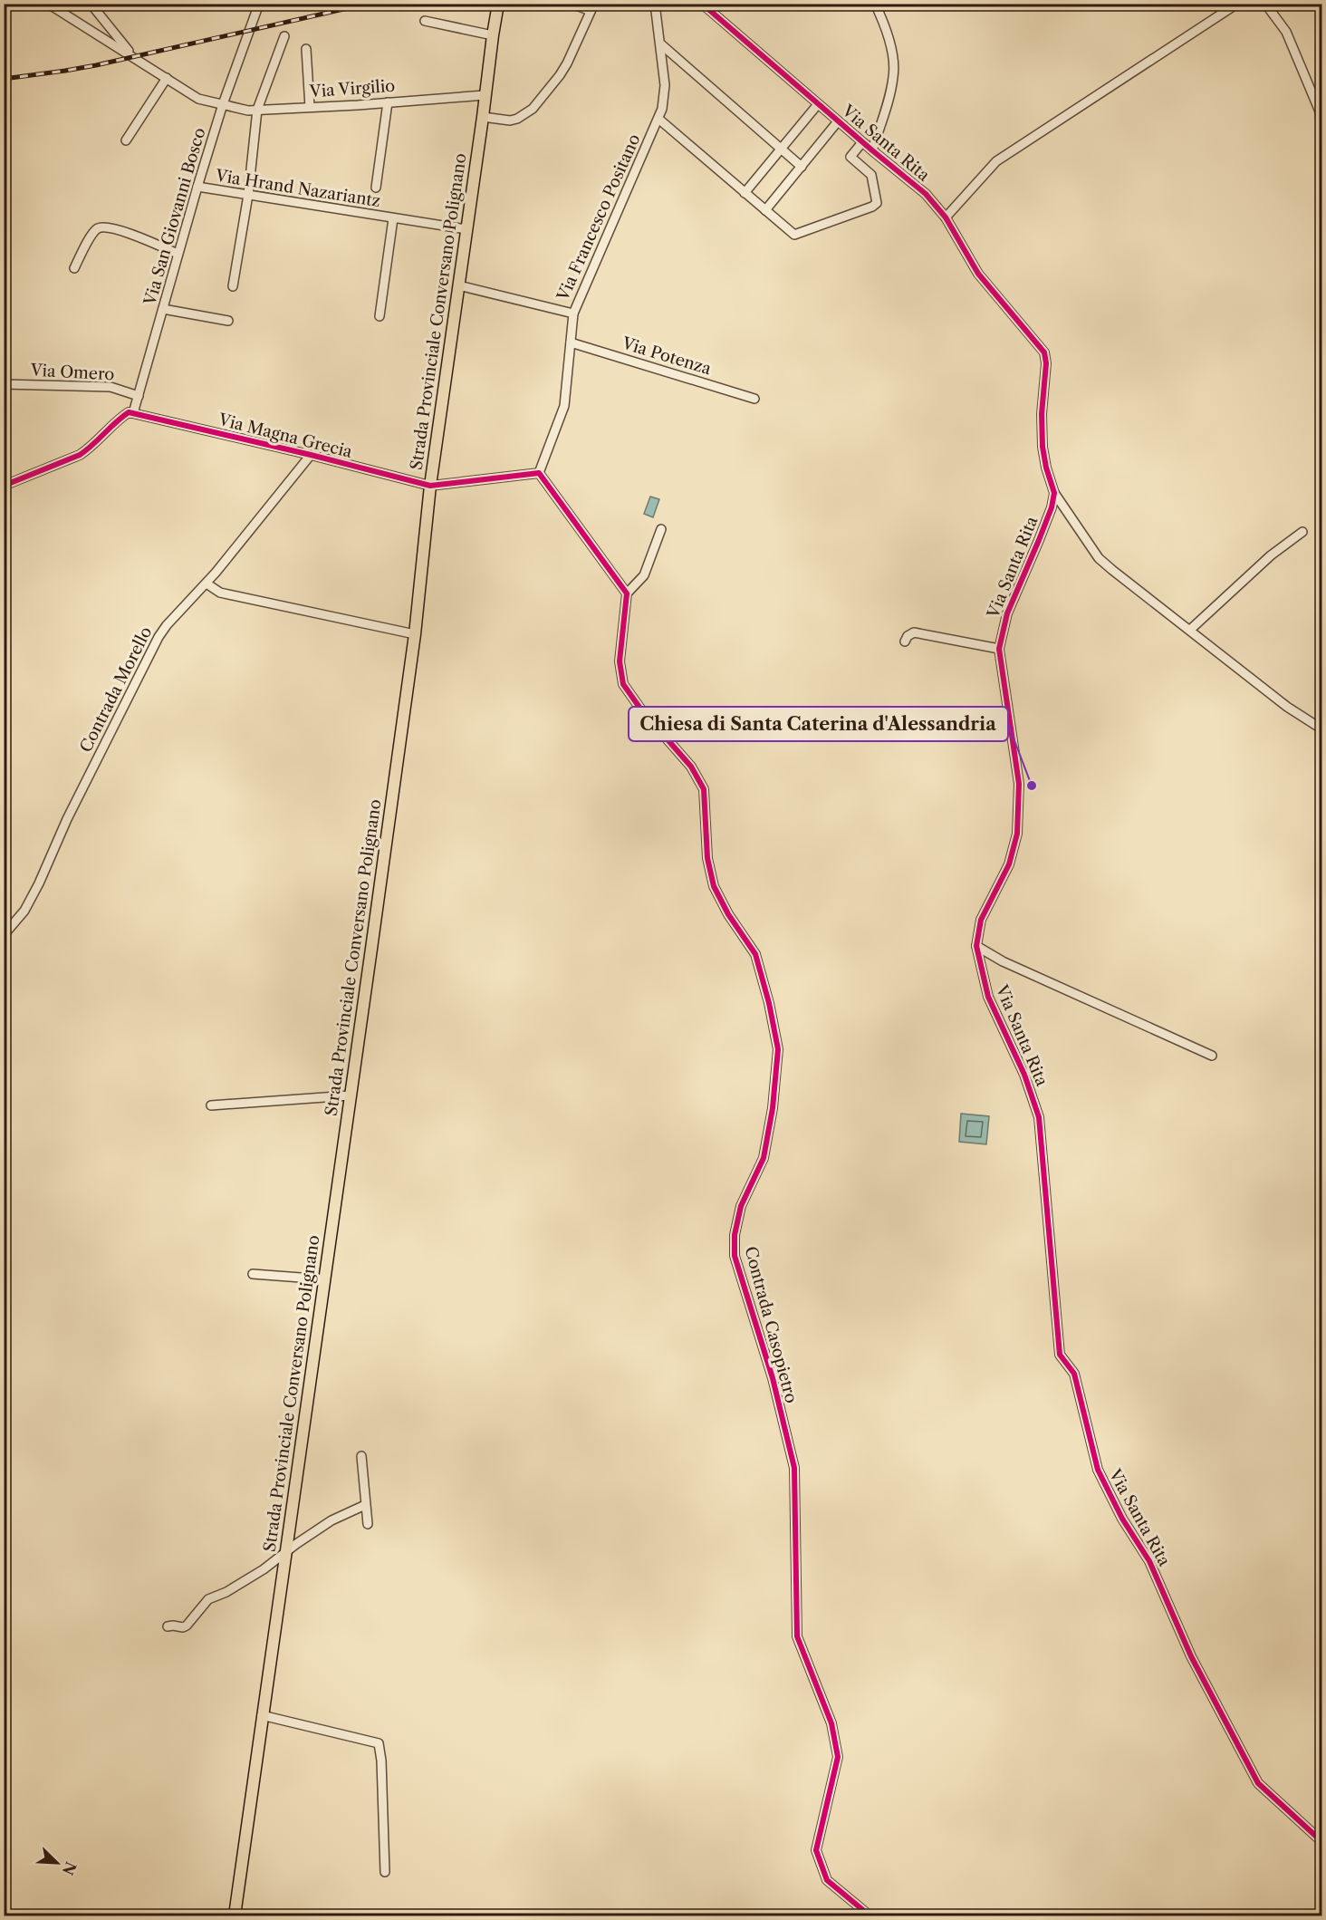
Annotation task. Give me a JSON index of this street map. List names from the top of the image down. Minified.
{"streets":{"main road":["Strada Provinciale Conversano Polignano"],"street":["Via Virgilio","Via Santa Rita","Via Hrand Nazariantz","Via San Giovanni Bosco","Via Francesco Positano","Via Potenza","Via Omero","Via Magna Grecia","Contrada Morello","Contrada Casopietro"]},"crossings":[["Via Virgilio","Via San Giovanni Bosco"],["Via Virgilio","Strada Provinciale Conversano Polignano"],["Via Hrand Nazariantz","Via San Giovanni Bosco"],["Via Hrand Nazariantz","Strada Provinciale Conversano Polignano"],["Via San Giovanni Bosco","Via Omero"],["Via San Giovanni Bosco","Via Magna Grecia"],["Via Francesco Positano","Via Potenza"],["Strada Provinciale Conversano Polignano","Via Magna Grecia"],["Via Magna Grecia","Contrada Morello"]],"places":["Chiesa di Santa Caterina d'Alessandria"],"north":"bottom right"}
